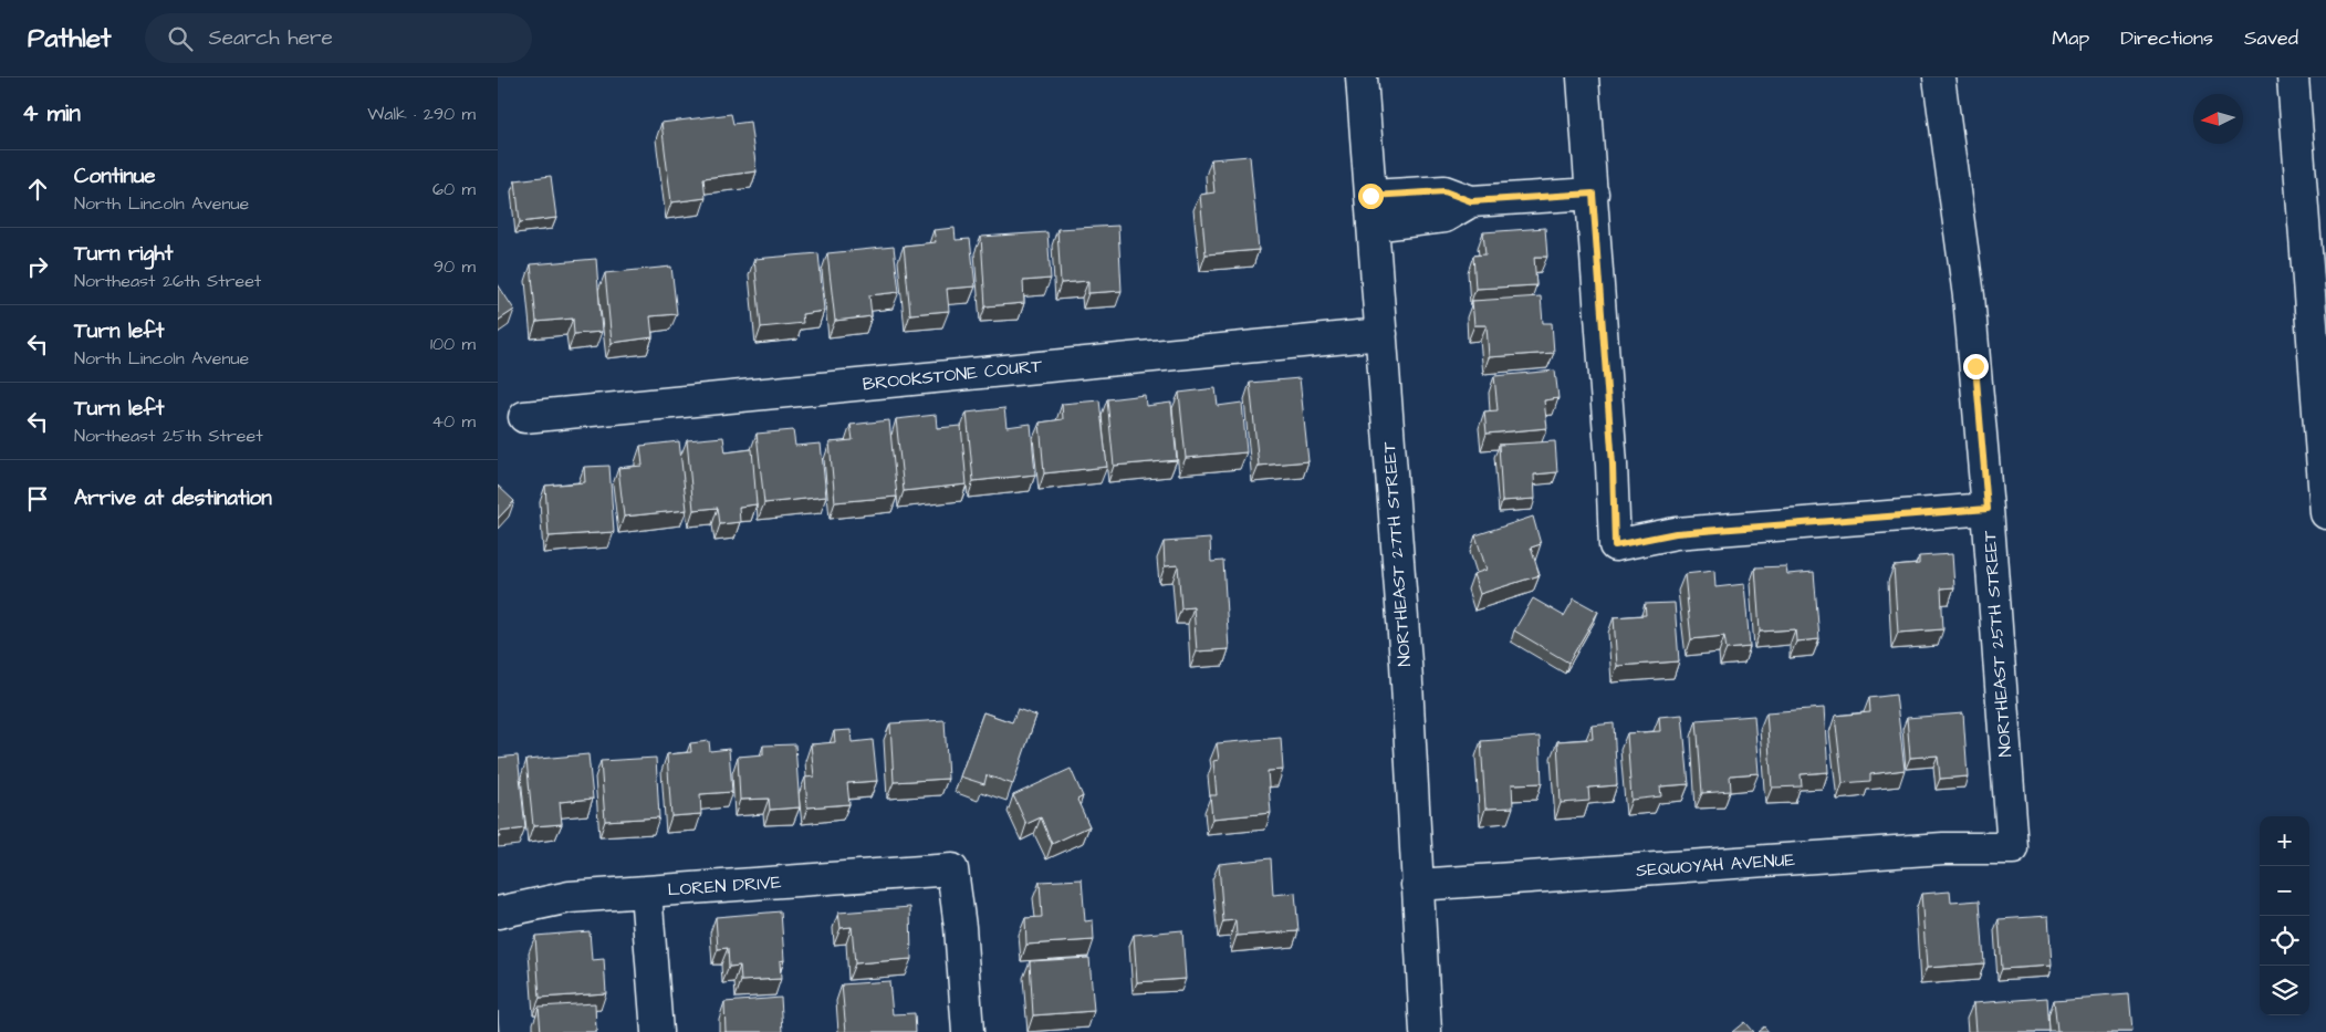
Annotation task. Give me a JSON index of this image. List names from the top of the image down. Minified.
{"streets":{"street":["BROOKSTONE COURT","NORTHEAST 27TH STREET","NORTHEAST 25TH STREET","SEQUOYAH AVENUE","LOREN DRIVE"]},"crossings":[["BROOKSTONE COURT","NORTHEAST 27TH STREET"],["NORTHEAST 27TH STREET","SEQUOYAH AVENUE"],["NORTHEAST 25TH STREET","SEQUOYAH AVENUE"]],"north":"left","page":{"header":"Pathlet","search":"Search here","nav":["Map","Directions","Saved"],"heading":["4 min","Walk · 290 m"],"list":[["Continue","North Lincoln Avenue","60 m"],["Turn right","Northeast 26th Street","90 m"],["Turn left","North Lincoln Avenue","100 m"],["Turn left","Northeast 25th Street","40 m"],"Arrive at destination"],"map_buttons":["+","−"]}}
